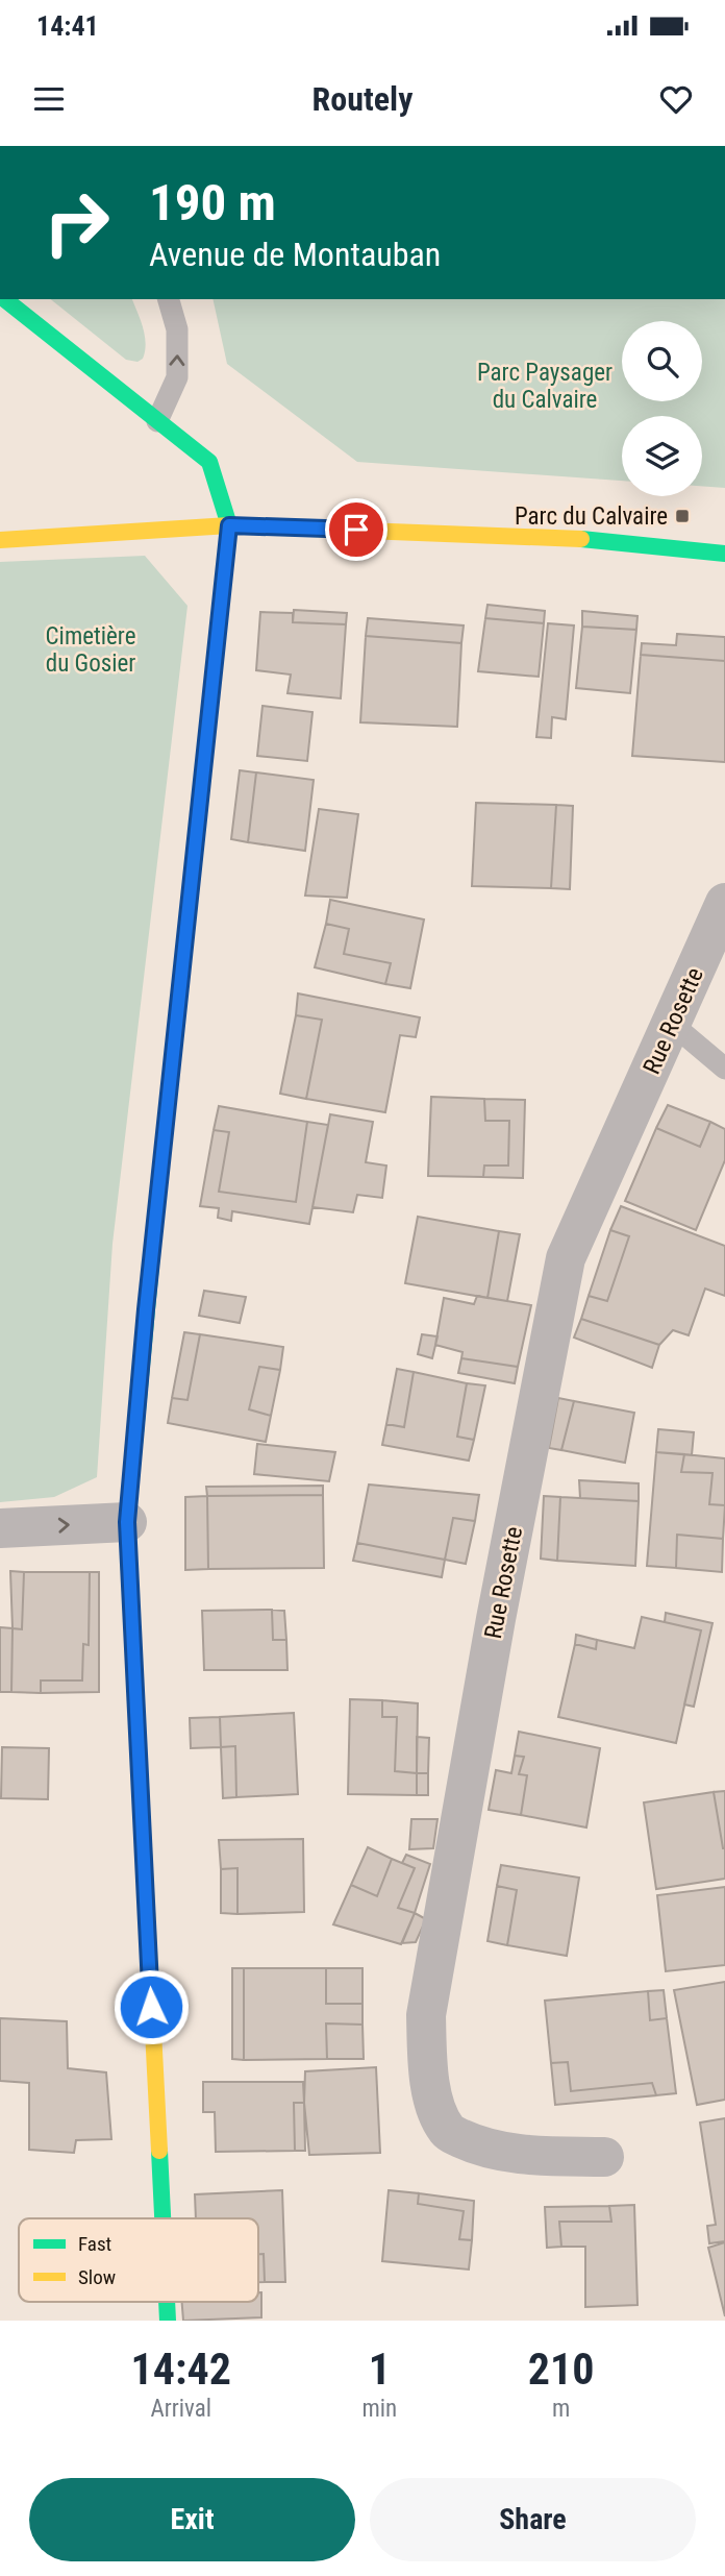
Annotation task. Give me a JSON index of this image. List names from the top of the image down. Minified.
{"streets":{"street":["Rue Rosette"]},"parks":["Parc Paysager du Calvaire","Cimetière du Gosier"],"places":{"transit":["Parc du Calvaire"]},"legend":["Fast","Slow"],"page":{"status":"14:41","header":"Routely","turn":["190 m","Avenue de Montauban"],"eta":["14:42","Arrival","1","min","210","m"],"buttons":["Exit","Share"]}}
